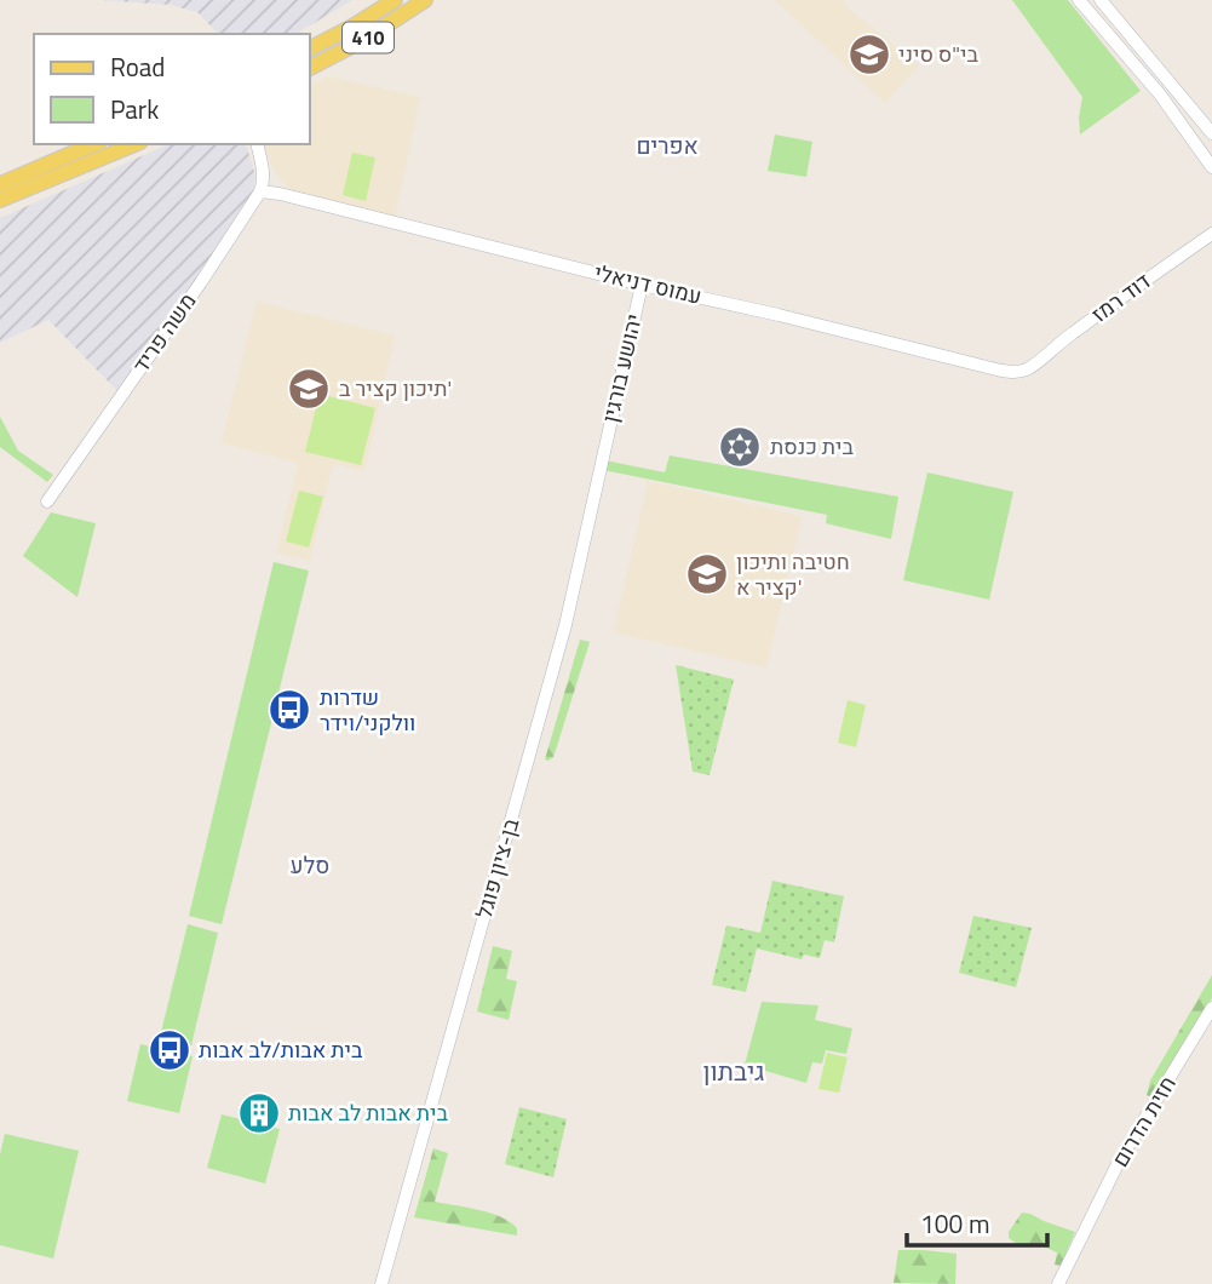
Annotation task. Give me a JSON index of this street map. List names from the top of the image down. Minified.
{"streets":{"main road":["410"],"street":["עמוס דניאלי","דוד רמז","משה פריד","יהושע בורגין","בן-ציון פוגל","חזית הדרום"]},"crossings":[["עמוס דניאלי","דוד רמז"],["עמוס דניאלי","משה פריד"],["עמוס דניאלי","יהושע בורגין"],["יהושע בורגין","בן-ציון פוגל"]],"districts":["אפרים","סלע","גיבתון"],"places":{"school or university":["בי\"ס סיני","תיכון קציר ב'","חטיבה ותיכון קציר א'"],"synagogue":["בית כנסת"],"bus stop":["שדרות וולקני/וידר","בית אבות/לב אבות"],"building":["בית אבות לב אבות"]},"legend":["Road","Park"],"scale_bar":"100 m"}
